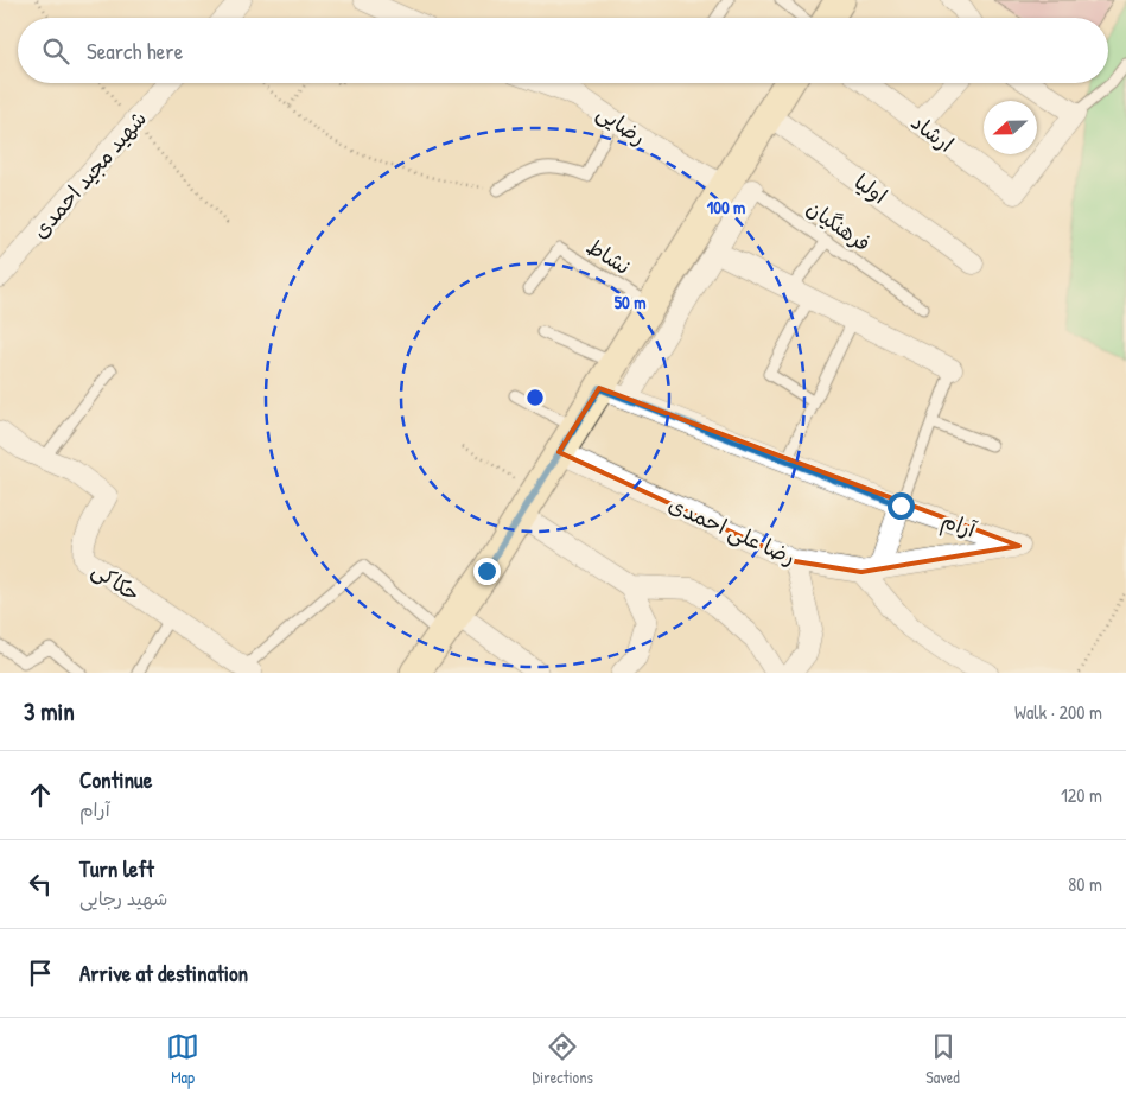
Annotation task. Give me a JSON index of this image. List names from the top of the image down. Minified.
{"streets":{"street":["رضایی","ارشاد","شهید مجید احمدی","اولیا","آرام","رضا علی احمدی","حکاکی"],"lane":["فرهنگیان","نشاط"]},"crossings":[["رضایی","فرهنگیان"],["آرام","رضا علی احمدی"]],"north":"left","page":{"search":"Search here","heading":["3 min","Walk · 200 m"],"list":[["Continue","آرام","120 m"],["Turn left","شهید رجایی","80 m"],"Arrive at destination"],"nav":["Map","Directions","Saved"]},"rings":["100 m","50 m"]}
